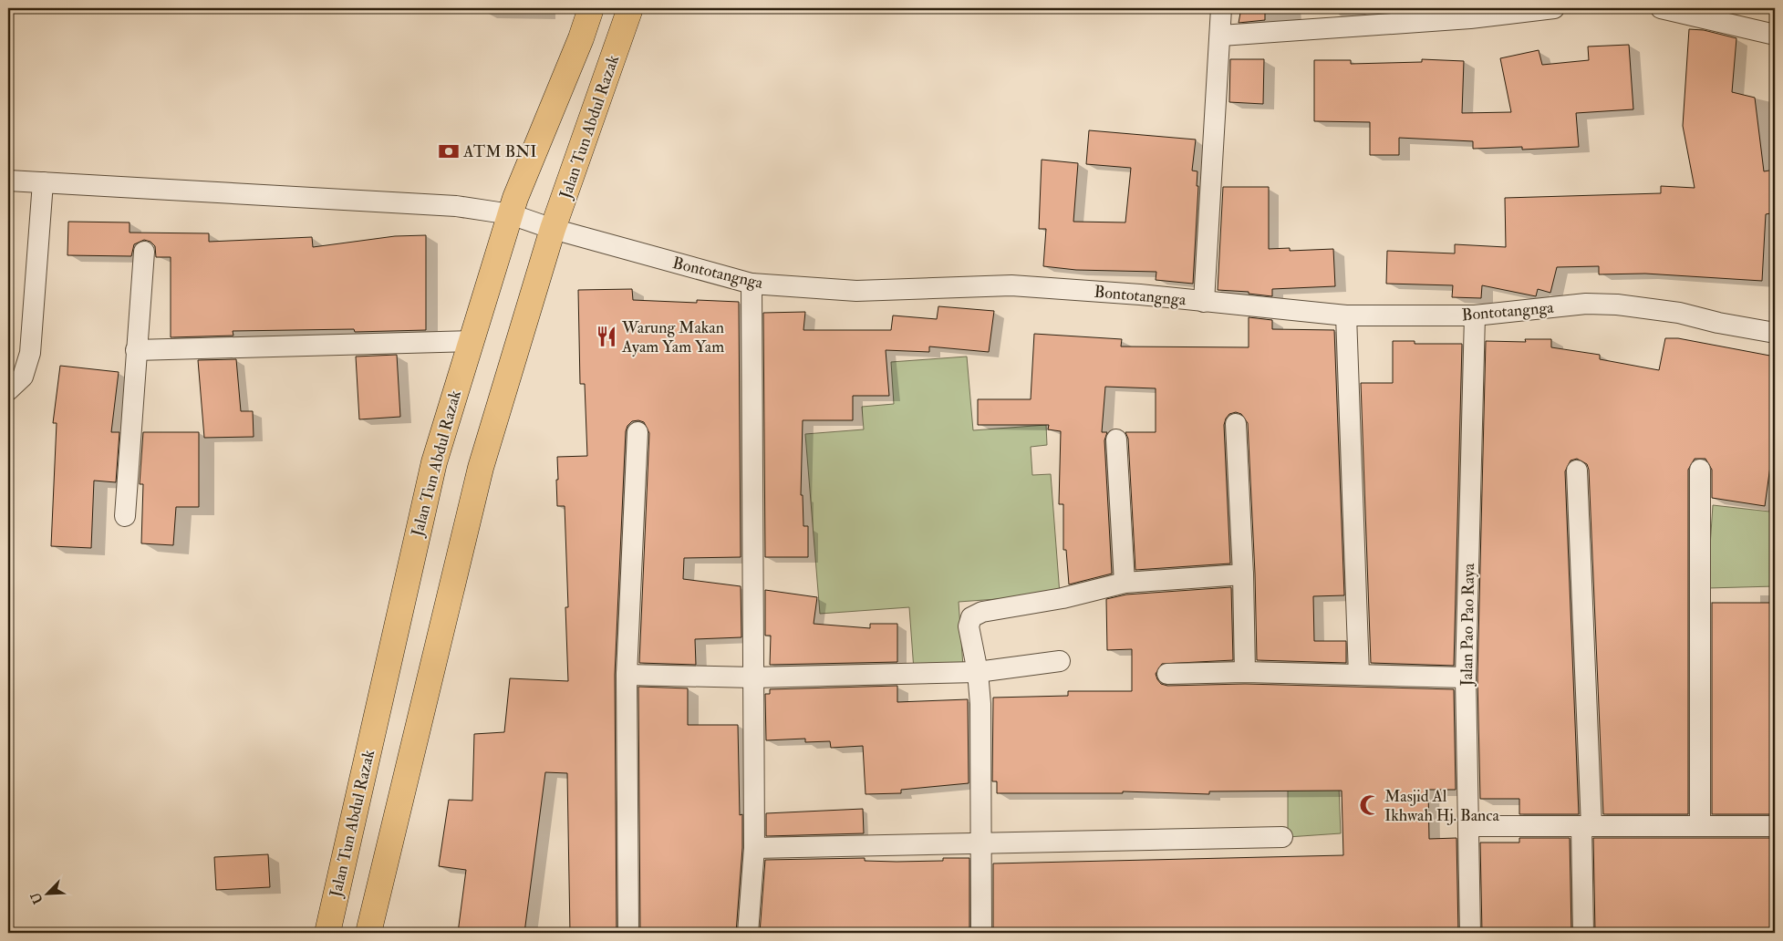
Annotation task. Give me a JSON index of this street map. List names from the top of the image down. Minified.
{"streets":{"main road":["Jalan Tun Abdul Razak"],"street":["Bontotangnga","Jalan Pao Pao Raya"]},"crossings":[["Jalan Tun Abdul Razak","Bontotangnga"],["Bontotangnga","Jalan Pao Pao Raya"]],"places":{"bank":["ATM BNI"],"restaurant":["Warung Makan Ayam Yam Yam"],"mosque":["Masjid Al Ikhwah Hj. Banca"]},"north":"bottom left"}
